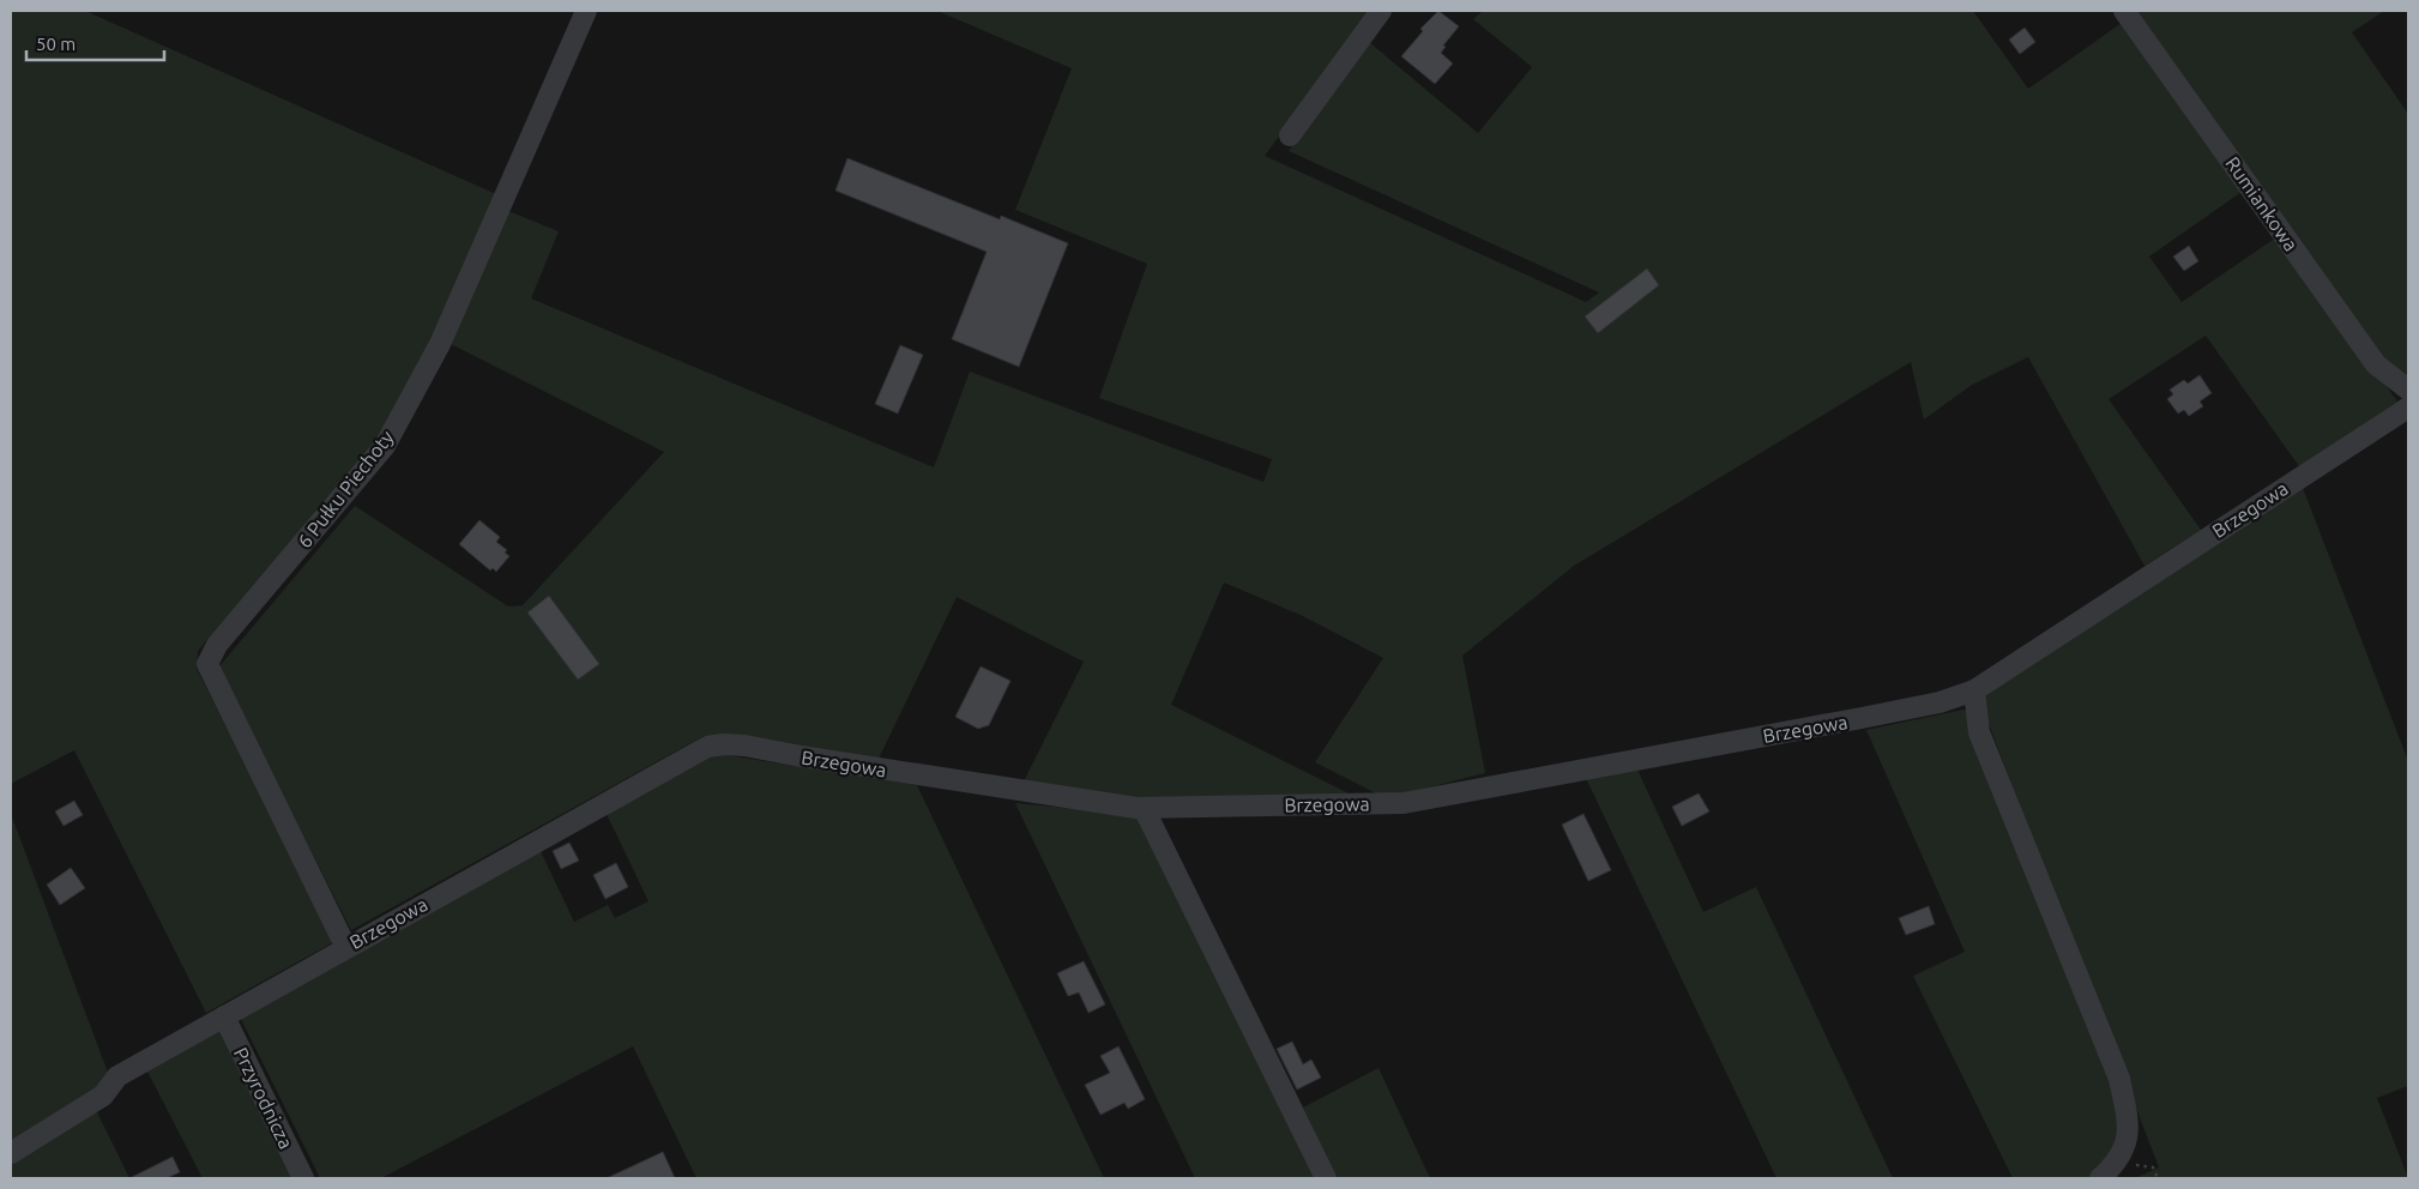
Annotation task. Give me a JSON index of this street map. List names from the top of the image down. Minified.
{"streets":{"street":["Rumiankowa","6 Pułku Piechoty","Brzegowa","Przyrodnicza"]},"crossings":[["6 Pułku Piechoty","Brzegowa"],["Brzegowa","Przyrodnicza"]],"scale_bar":"50 m"}
